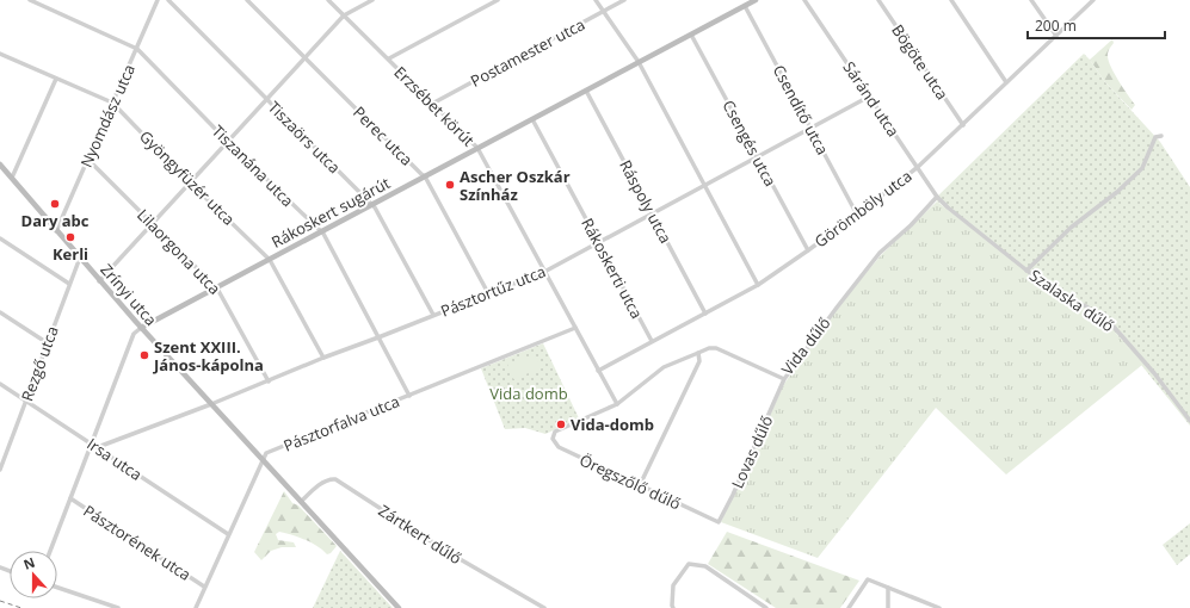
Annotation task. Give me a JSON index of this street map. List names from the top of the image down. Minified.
{"streets":{"street":["Postamester utca","Bögöte utca","Sáránd utca","Erzsébet körút","Csendítő utca","Nyomdász utca","Perec utca","Tiszaörs utca","Csengés utca","Tiszanána utca","Gyöngyfüzér utca","Ráspoly utca","Görömböly utca","Rákoskert sugárút","Lilaorgona utca","Rákoskerti utca","Pásztortűz utca","Zrínyi utca","Szalaska dűlő","Vida dűlő","Rezgő utca","Pásztorfalva utca","Lovas dűlő","Irsa utca","Öregszőlő dűlő","Zártkert dűlő","Pásztorének utca"]},"crossings":[["Postamester utca","Erzsébet körút"],["Bögöte utca","Görömböly utca"],["Sáránd utca","Görömböly utca"],["Sáránd utca","Pásztortűz utca"],["Sáránd utca","Szalaska dűlő"],["Sáránd utca","Vida dűlő"],["Erzsébet körút","Görömböly utca"],["Erzsébet körút","Rákoskert sugárút"],["Erzsébet körút","Pásztortűz utca"],["Erzsébet körút","Vida dűlő"],["Erzsébet körút","Pásztorfalva utca"],["Csendítő utca","Görömböly utca"],["Csendítő utca","Rákoskert sugárút"],["Csendítő utca","Pásztortűz utca"],["Nyomdász utca","Tiszanána utca"],["Nyomdász utca","Gyöngyfüzér utca"],["Nyomdász utca","Lilaorgona utca"],["Nyomdász utca","Zrínyi utca"],["Perec utca","Rákoskert sugárút"],["Perec utca","Pásztortűz utca"],["Tiszaörs utca","Rákoskert sugárút"],["Tiszaörs utca","Pásztortűz utca"],["Csengés utca","Görömböly utca"],["Csengés utca","Rákoskert sugárút"],["Csengés utca","Pásztortűz utca"],["Tiszanána utca","Rákoskert sugárút"],["Tiszanána utca","Pásztortűz utca"],["Tiszanána utca","Pásztorfalva utca"],["Gyöngyfüzér utca","Rákoskert sugárút"],["Gyöngyfüzér utca","Pásztortűz utca"],["Ráspoly utca","Görömböly utca"],["Ráspoly utca","Rákoskert sugárút"],["Ráspoly utca","Pásztortűz utca"],["Görömböly utca","Rákoskerti utca"],["Rákoskert sugárút","Lilaorgona utca"],["Rákoskert sugárút","Rákoskerti utca"],["Rákoskert sugárút","Zrínyi utca"],["Lilaorgona utca","Pásztortűz utca"],["Rákoskerti utca","Pásztortűz utca"],["Pásztortűz utca","Zrínyi utca"],["Pásztortűz utca","Irsa utca"],["Zrínyi utca","Rezgő utca"],["Zrínyi utca","Pásztorfalva utca"],["Zrínyi utca","Zártkert dűlő"],["Szalaska dűlő","Vida dűlő"],["Vida dűlő","Lovas dűlő"],["Vida dűlő","Öregszőlő dűlő"],["Rezgő utca","Irsa utca"],["Lovas dűlő","Öregszőlő dűlő"]],"parks":["Vida domb"],"places":["Ascher Oszkár Színház","Dary abc","Kerli","Szent XXIII. János-kápolna","Vida-domb"],"scale_bar":"200 m","north":"top"}
